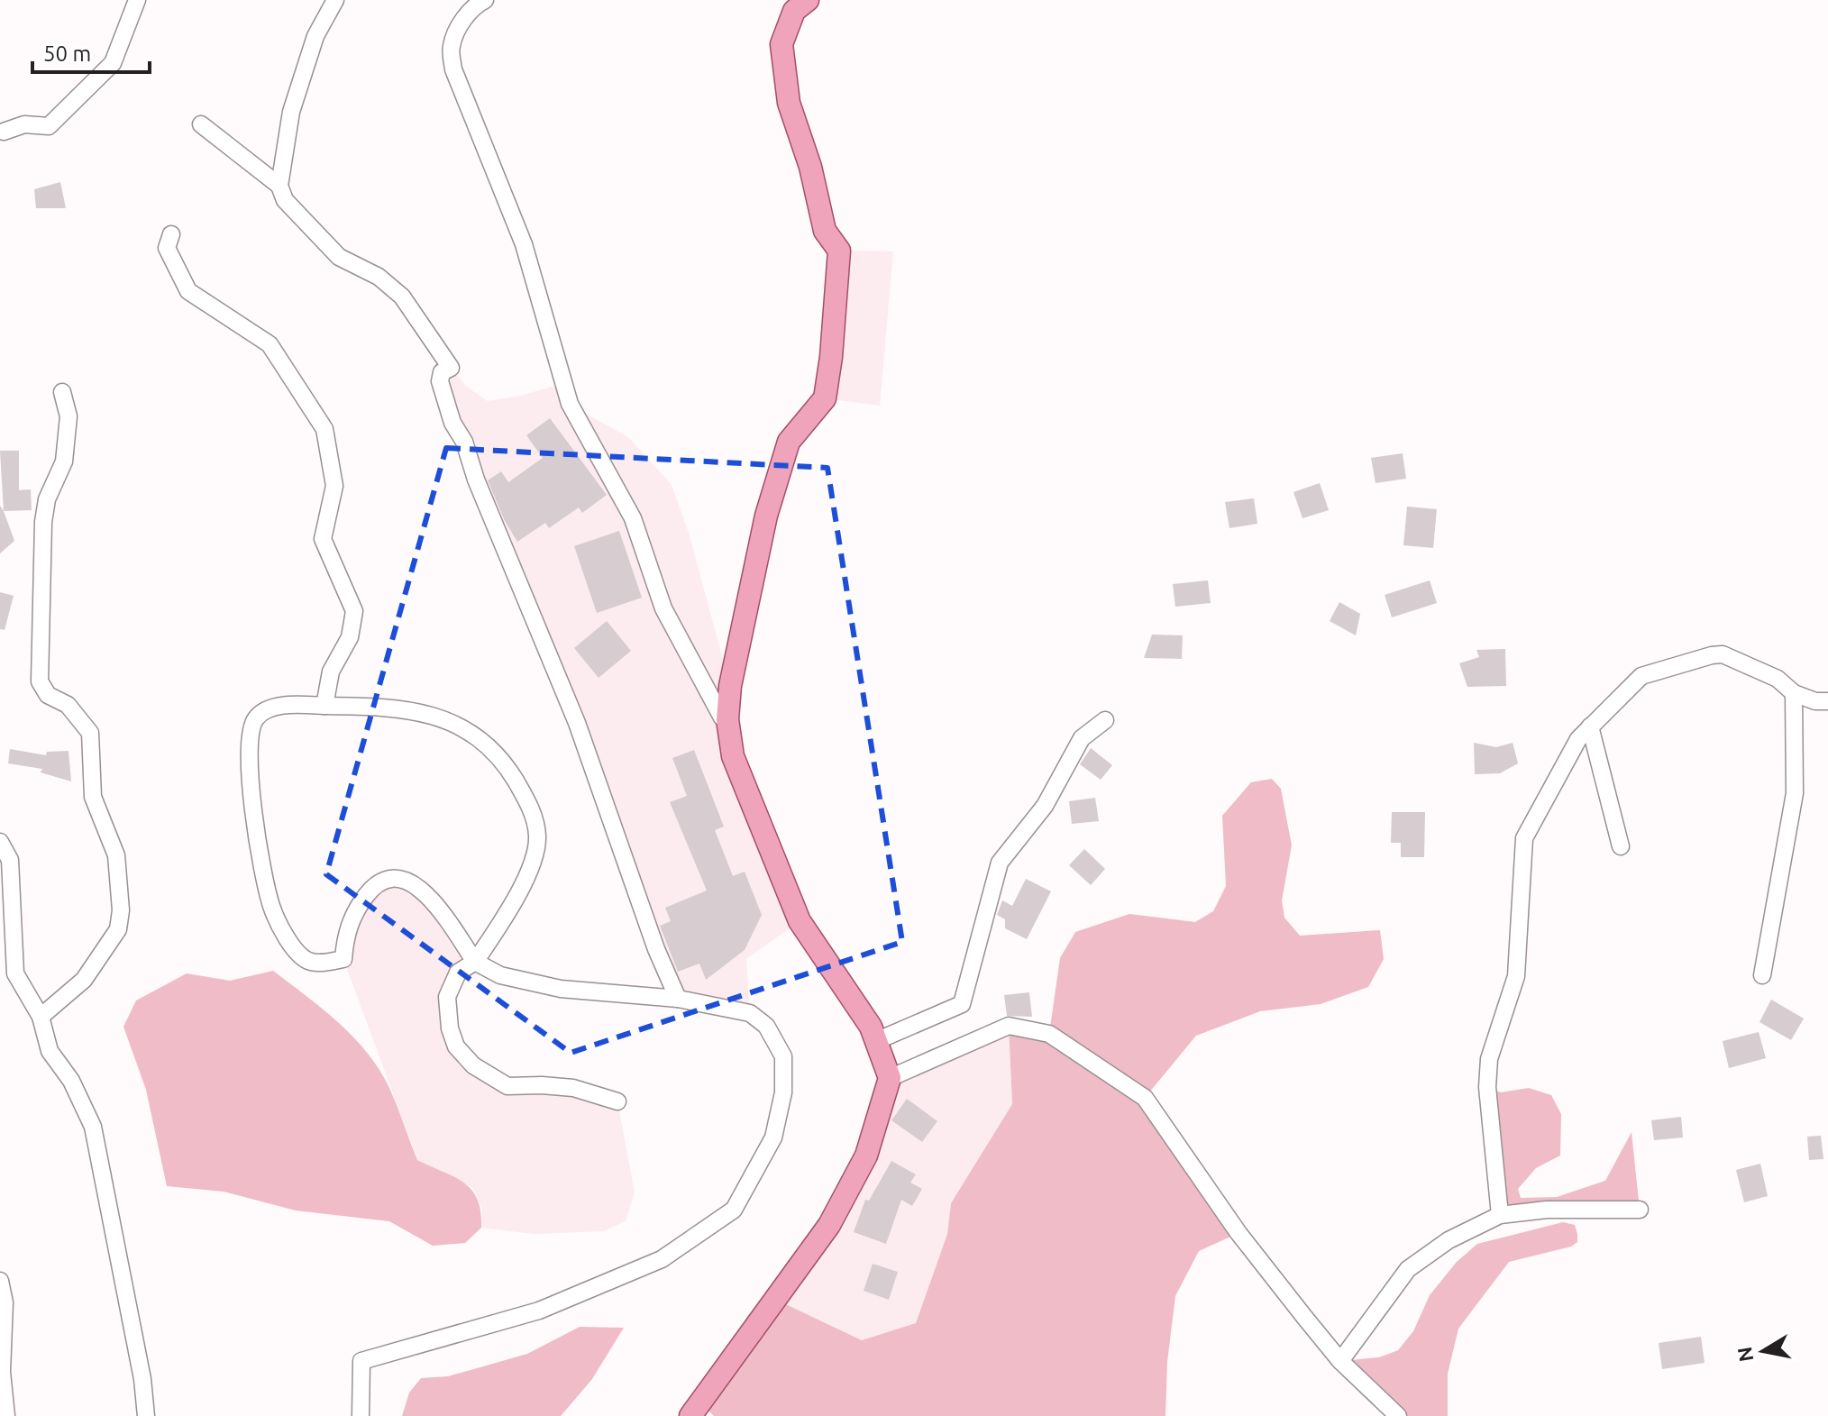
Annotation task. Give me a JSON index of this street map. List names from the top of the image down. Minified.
{"scale_bar":"50 m","north":"left"}
